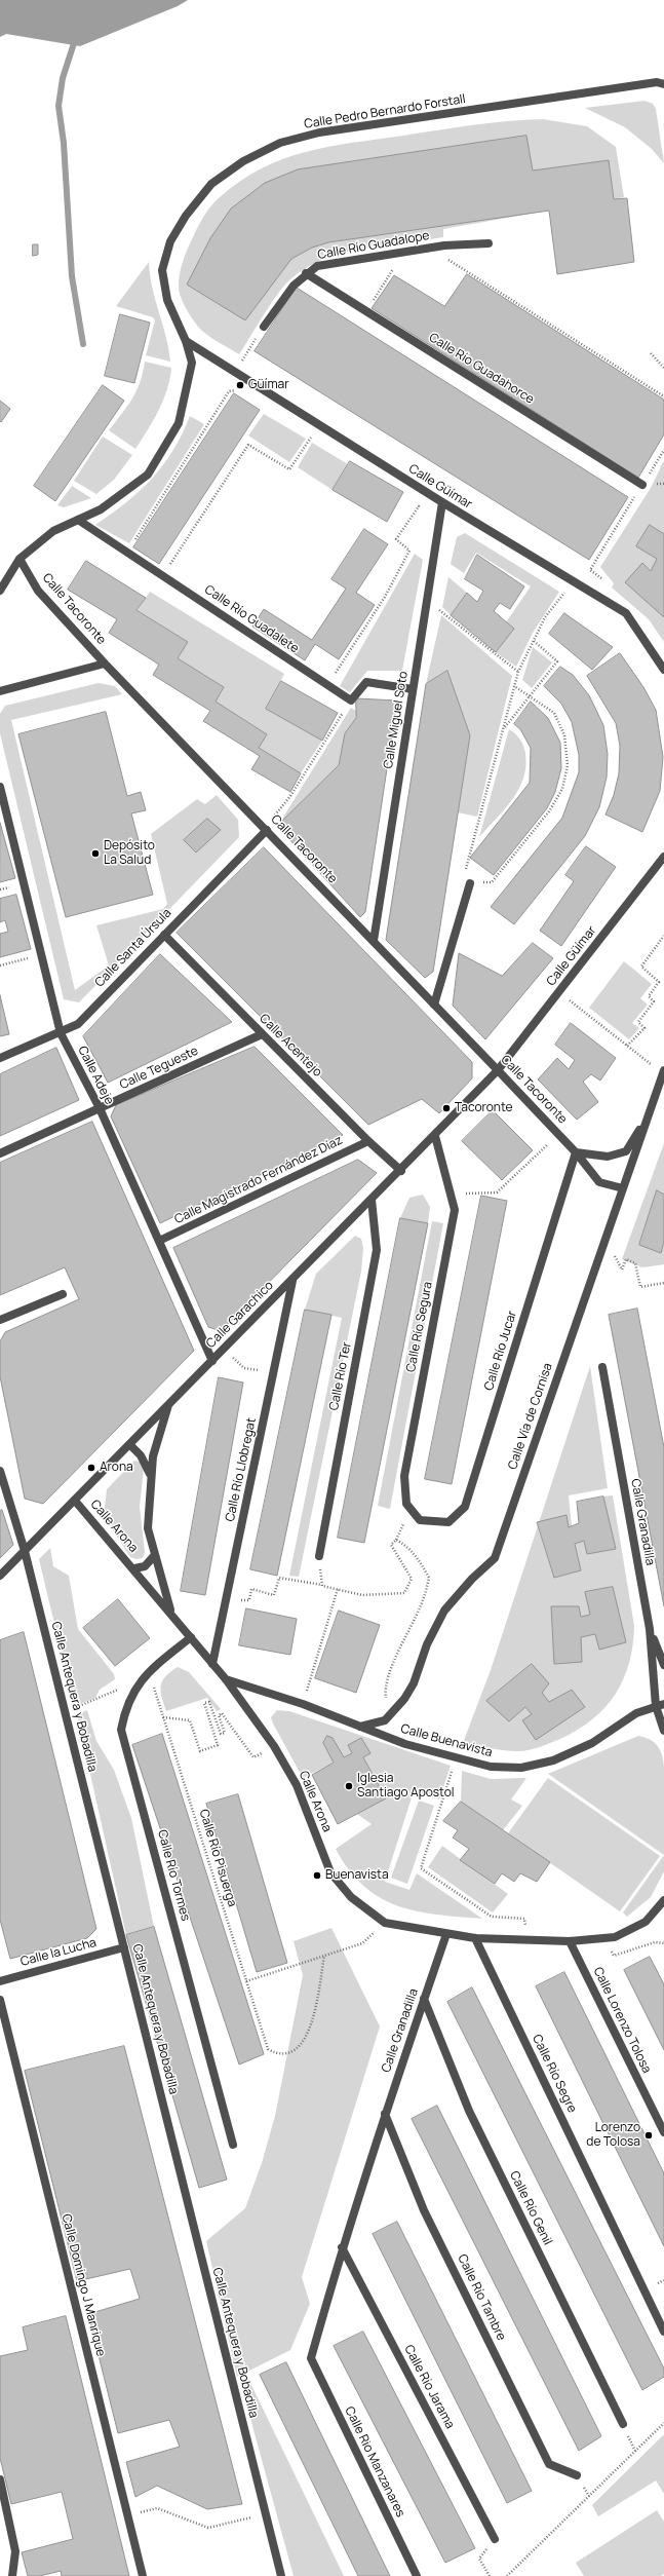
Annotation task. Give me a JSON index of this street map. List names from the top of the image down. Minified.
{"streets":{"street":["Calle Pedro Bernardo Forstall","Calle Río Guadalope","Calle Río Guadahorce","Calle Güímar","Calle Tacoronte","Calle Río Guadalete","Calle Miguel Soto","Calle Santa Úrsula","Calle Acentejo","Calle Tegueste","Calle Adeje","Calle Magistrado Fernández Díaz","Calle Garachico","Calle Río Segura","Calle Río Jucar","Calle Río Ter","Calle Vía de Cornisa","Calle Río Llobregat","Calle Granadilla","Calle Arona","Calle Antequera y Bobadilla","Calle Buenavista","Calle Río Tormes","Calle la Lucha","Calle Lorenzo Tolosa","Calle Río Segre","Calle Río Genil","Calle Domingo J Manrique","Calle Río Tambre","Calle Río Jarama","Calle Rio Manzanares"],"path":["Calle Río Pisuerga"]},"crossings":[["Calle Pedro Bernardo Forstall","Calle Güímar"],["Calle Pedro Bernardo Forstall","Calle Tacoronte"],["Calle Pedro Bernardo Forstall","Calle Río Guadalete"],["Calle Río Guadalope","Calle Río Guadahorce"],["Calle Güímar","Calle Tacoronte"],["Calle Güímar","Calle Miguel Soto"],["Calle Güímar","Calle Garachico"],["Calle Tacoronte","Calle Miguel Soto"],["Calle Tacoronte","Calle Santa Úrsula"],["Calle Tacoronte","Calle Garachico"],["Calle Tacoronte","Calle Río Jucar"],["Calle Tacoronte","Calle Vía de Cornisa"],["Calle Santa Úrsula","Calle Acentejo"],["Calle Santa Úrsula","Calle Adeje"],["Calle Acentejo","Calle Tegueste"],["Calle Acentejo","Calle Magistrado Fernández Díaz"],["Calle Acentejo","Calle Garachico"],["Calle Tegueste","Calle Adeje"],["Calle Adeje","Calle Magistrado Fernández Díaz"],["Calle Adeje","Calle Garachico"],["Calle Garachico","Calle Río Segura"],["Calle Garachico","Calle Río Ter"],["Calle Garachico","Calle Río Llobregat"],["Calle Garachico","Calle Arona"],["Calle Garachico","Calle Antequera y Bobadilla"],["Calle Río Segura","Calle Río Jucar"],["Calle Vía de Cornisa","Calle Buenavista"],["Calle Río Llobregat","Calle Arona"],["Calle Granadilla","Calle Arona"],["Calle Granadilla","Calle Buenavista"],["Calle Granadilla","Calle Río Genil"],["Calle Granadilla","Calle Río Tambre"],["Calle Granadilla","Calle Río Jarama"],["Calle Granadilla","Calle Rio Manzanares"],["Calle Arona","Calle Buenavista"],["Calle Arona","Calle Río Tormes"],["Calle Antequera y Bobadilla","Calle la Lucha"],["Calle Río Pisuerga","Calle Río Tormes"]],"places":["Güímar","Depósito La Salud","Tacoronte","Arona","Iglesia Santiago Apostol","Buenavista","Lorenzo de Tolosa"]}
